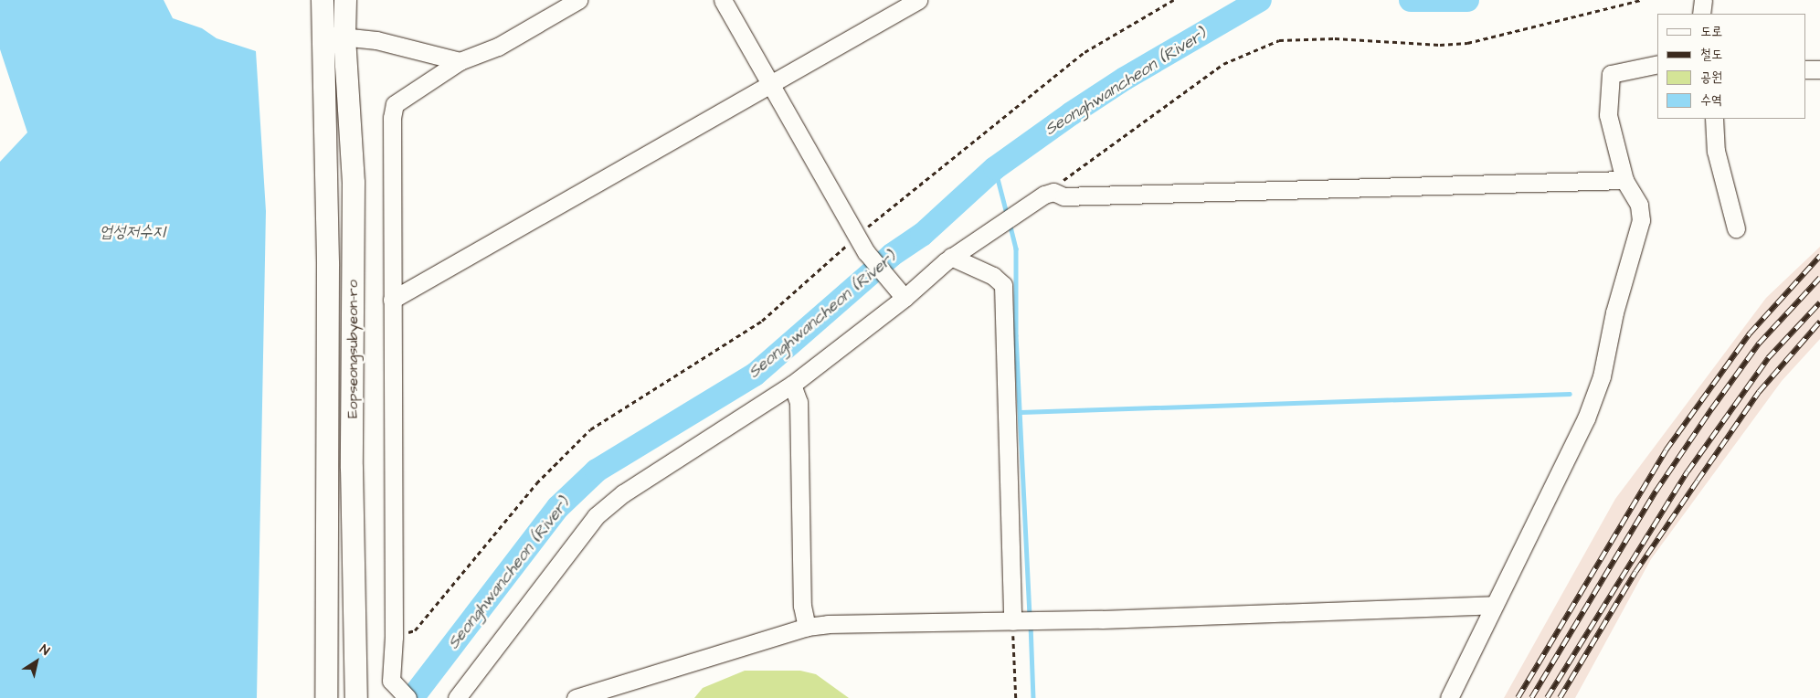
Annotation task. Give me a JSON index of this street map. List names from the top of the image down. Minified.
{"streets":{"main road":["Eopseongsubyeon-ro"]},"water":["Seonghwancheon (River)","업성저수지"],"legend":["도로","철도","공원","수역"],"north":"top right"}
